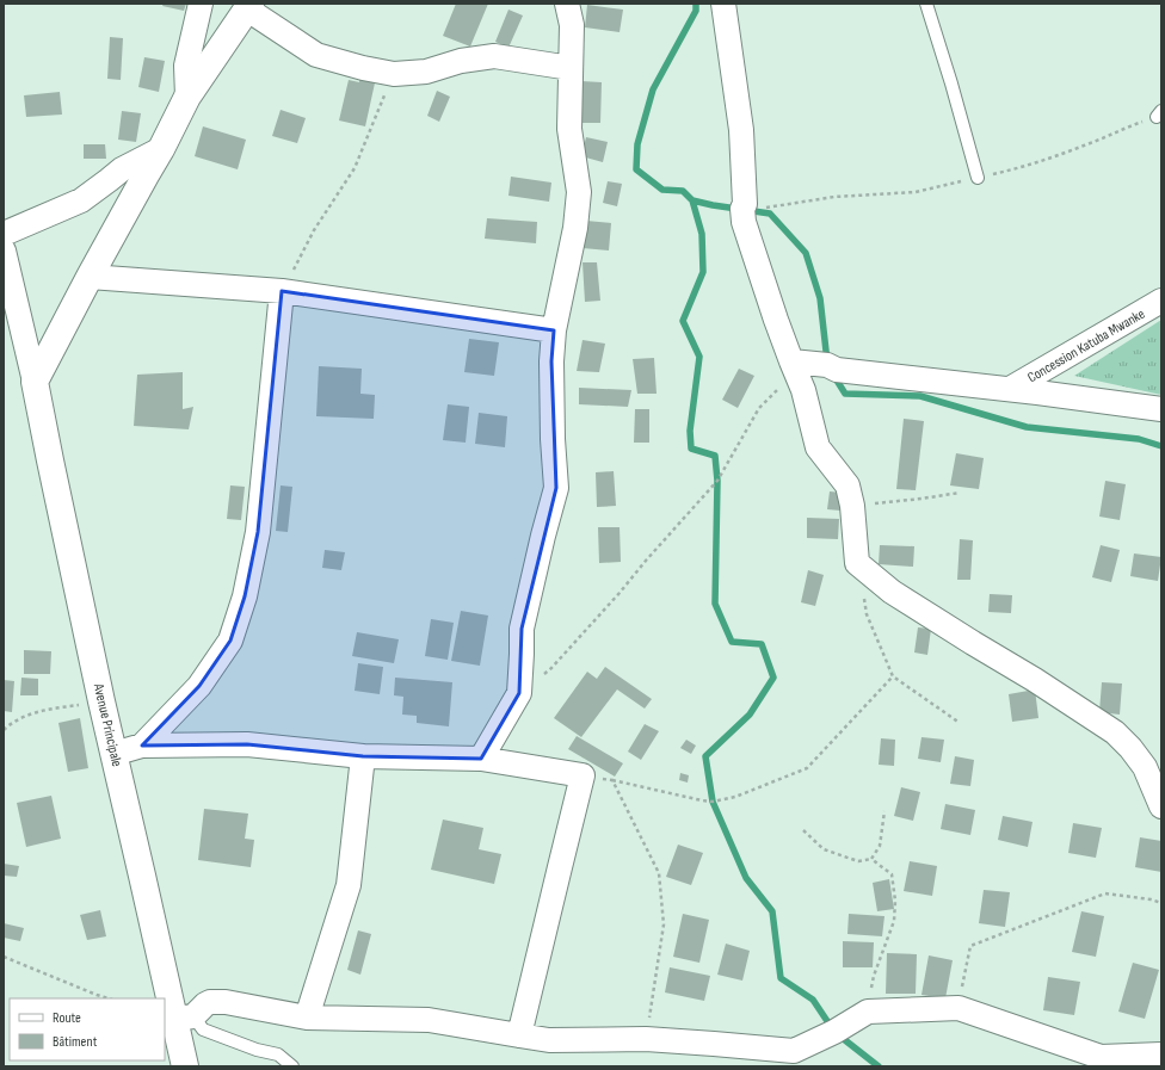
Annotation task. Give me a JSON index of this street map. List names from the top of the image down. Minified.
{"streets":{"highway":["Avenue Principale"],"street":["Concession Katuba Mwanke"]},"legend":["Route","Bâtiment"]}
